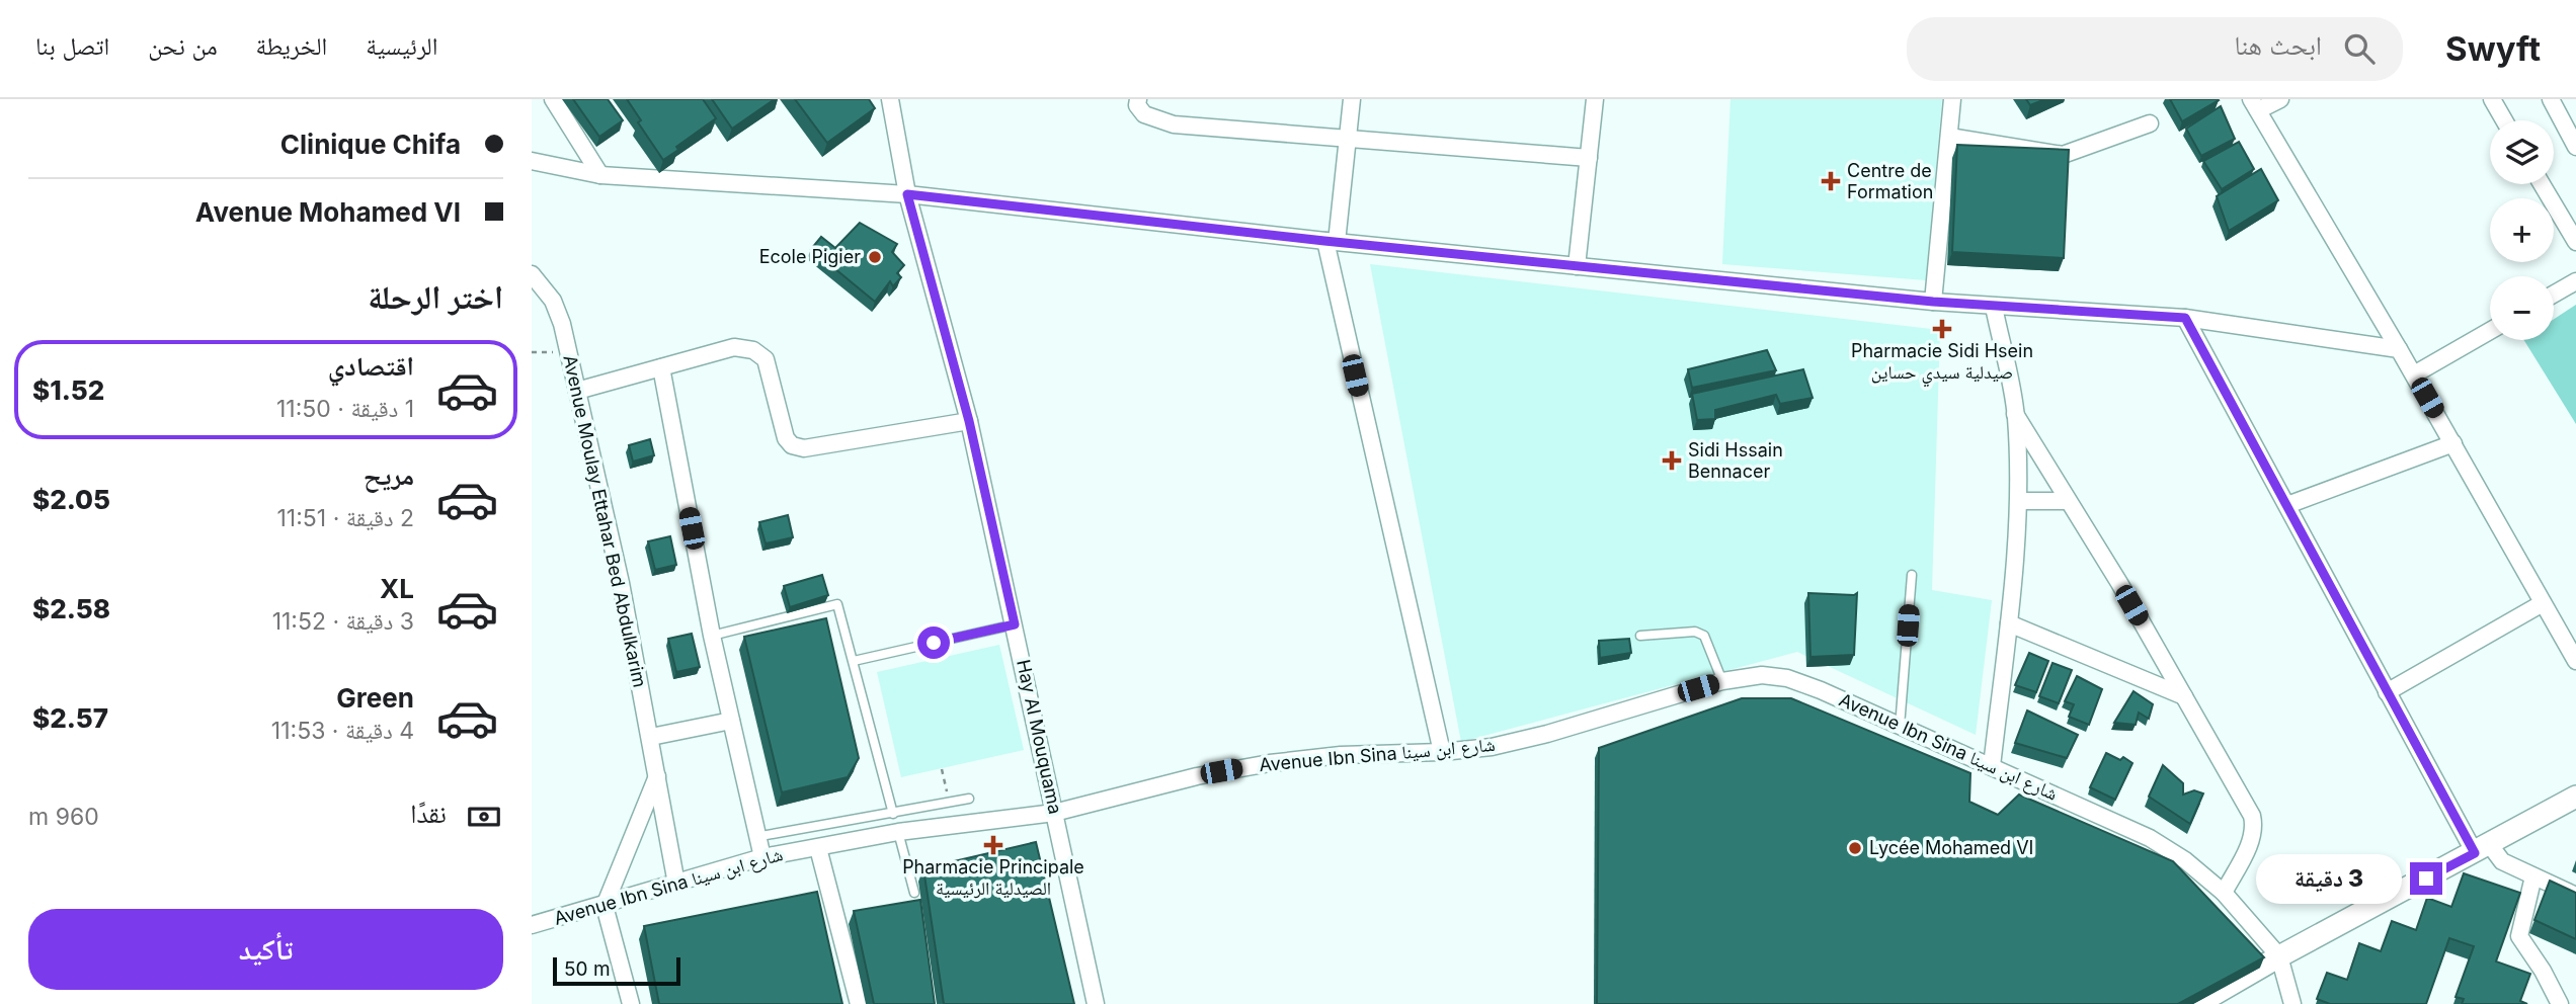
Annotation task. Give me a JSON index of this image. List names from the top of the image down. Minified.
{"streets":{"street":["Avenue Moulay Ettahar Bed Abdulkarim","Hay Al Mouquama","Avenue Ibn Sina شارع ابن سينا"]},"crossings":[["Avenue Moulay Ettahar Bed Abdulkarim","Avenue Ibn Sina شارع ابن سينا"],["Hay Al Mouquama","Avenue Ibn Sina شارع ابن سينا"]],"places":{"health":["Centre de Formation","Pharmacie Sidi Hsein صيدلية سيدي حساين","Sidi Hssain Bennacer","Pharmacie Principale الصيدلية الرئيسية"],"other":["Ecole Pigier","Lycée Mohamed VI"]},"scale_bar":"50 m","page":{"header":"Swyft","search":"ابحث هنا","nav":["الرئيسية","الخريطة","من نحن","اتصل بنا"],"banner":["Clinique Chifa","Avenue Mohamed VI"],"map_buttons":["+","−"],"heading":"اختر الرحلة","list":[{"name":"اقتصادي","note":"1 دقيقة · 11:50","value":"$1.52"},{"name":"مريح","note":"2 دقيقة · 11:51","value":"$2.05"},{"name":"XL","note":"3 دقيقة · 11:52","value":"$2.58"},{"name":"Green","note":"4 دقيقة · 11:53","value":"$2.57"}],"pay":["نقدًا","960 m"],"bubble":"3 دقيقة","buttons":"تأكيد","scale":"50 m"}}
